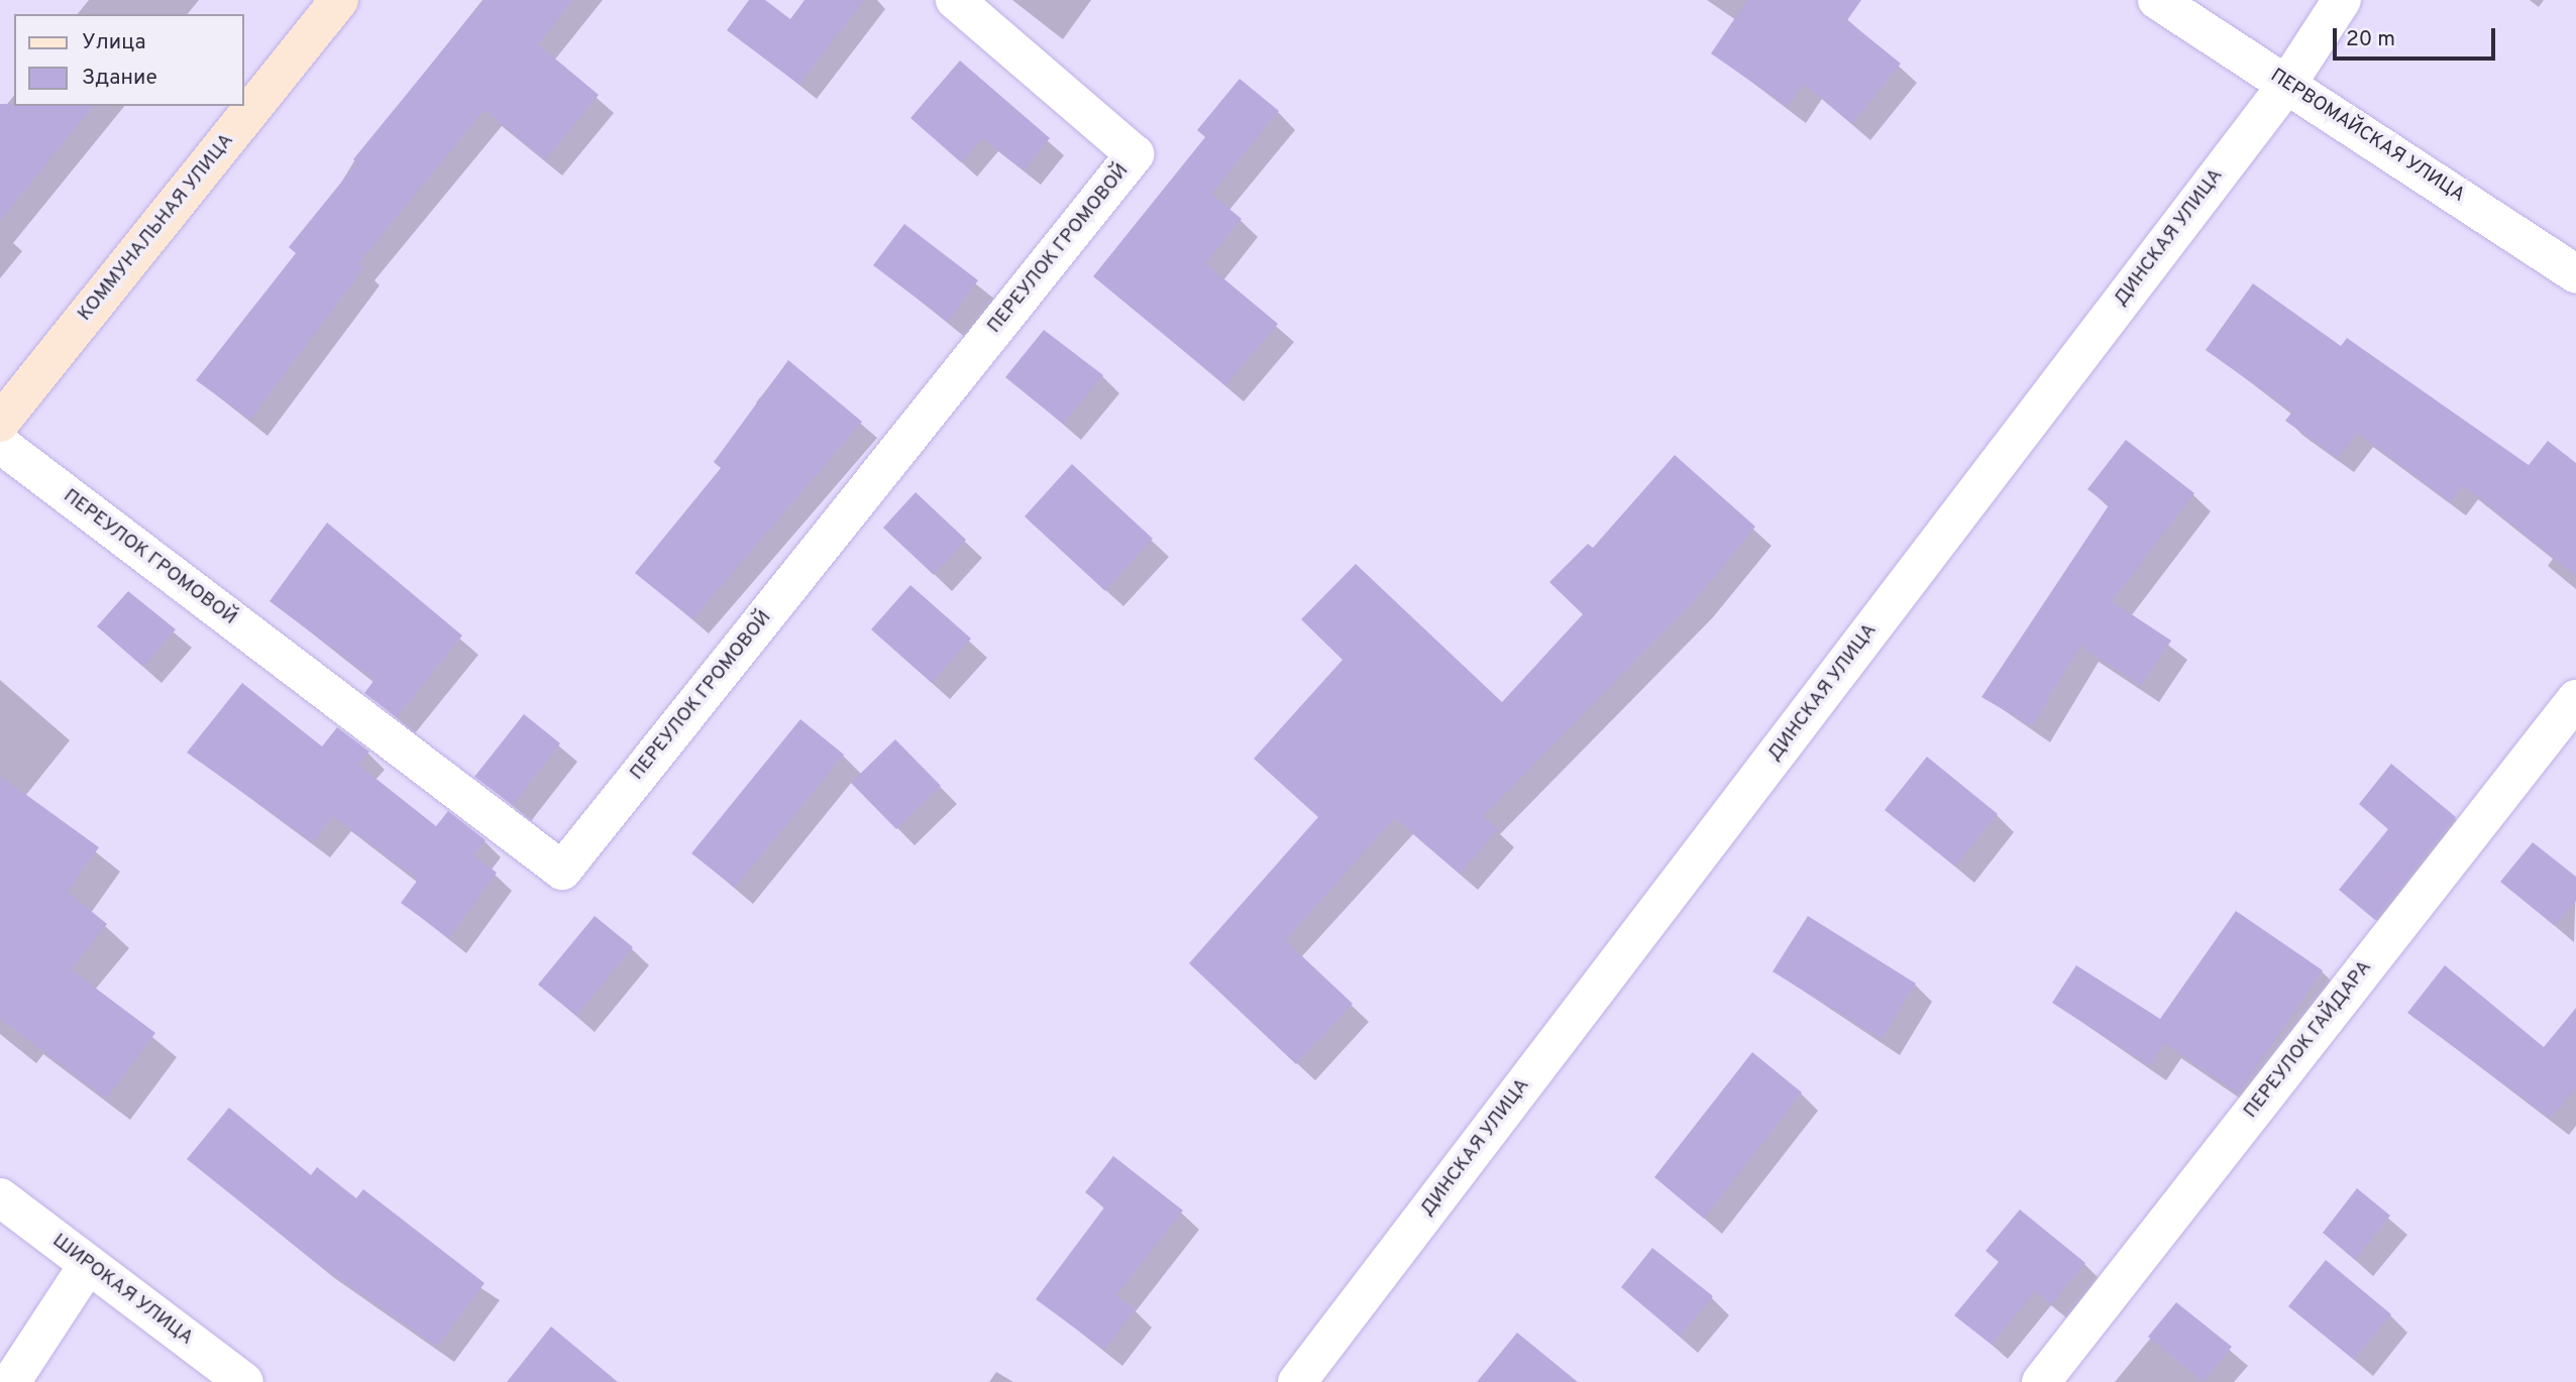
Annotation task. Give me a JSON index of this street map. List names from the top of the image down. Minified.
{"streets":{"street":["ПЕРВОМАЙСКАЯ УЛИЦА","КОММУНАЛЬНАЯ УЛИЦА","ДИНСКАЯ УЛИЦА","ПЕРЕУЛОК ГРОМОВОЙ","ПЕРЕУЛОК ГАЙДАРА","ШИРОКАЯ УЛИЦА"]},"crossings":[["ПЕРВОМАЙСКАЯ УЛИЦА","ДИНСКАЯ УЛИЦА"]],"legend":["Улица","Здание"],"scale_bar":"20 m"}
